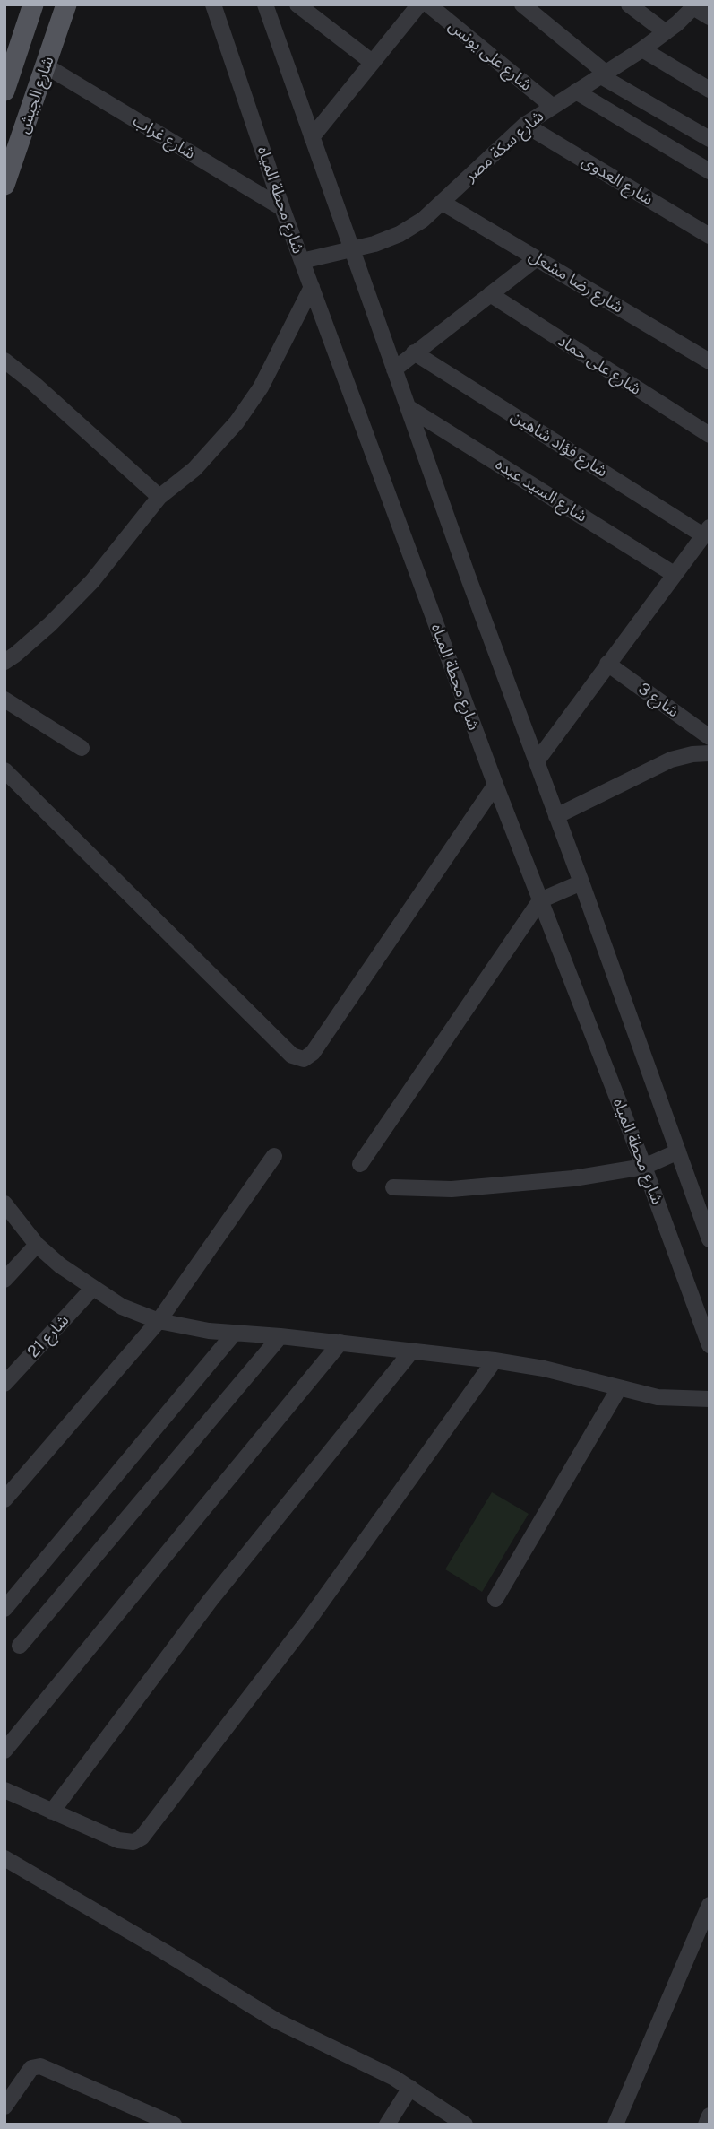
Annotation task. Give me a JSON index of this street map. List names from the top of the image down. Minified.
{"streets":{"main road":["شارع الجيش"],"street":["شارع على يونس","شارع غراب","شارع سكة مصر","شارع العدوى","شارع محطة المياه","شارع رضا مشعل","شارع على حماد","شارع فؤاد شاهين","شارع السيد عبده","شارع 3","شارع 21"]},"crossings":[["شارع على يونس","شارع سكة مصر"],["شارع الجيش","شارع غراب"],["شارع غراب","شارع محطة المياه"],["شارع سكة مصر","شارع العدوى"],["شارع سكة مصر","شارع محطة المياه"],["شارع سكة مصر","شارع رضا مشعل"]]}
